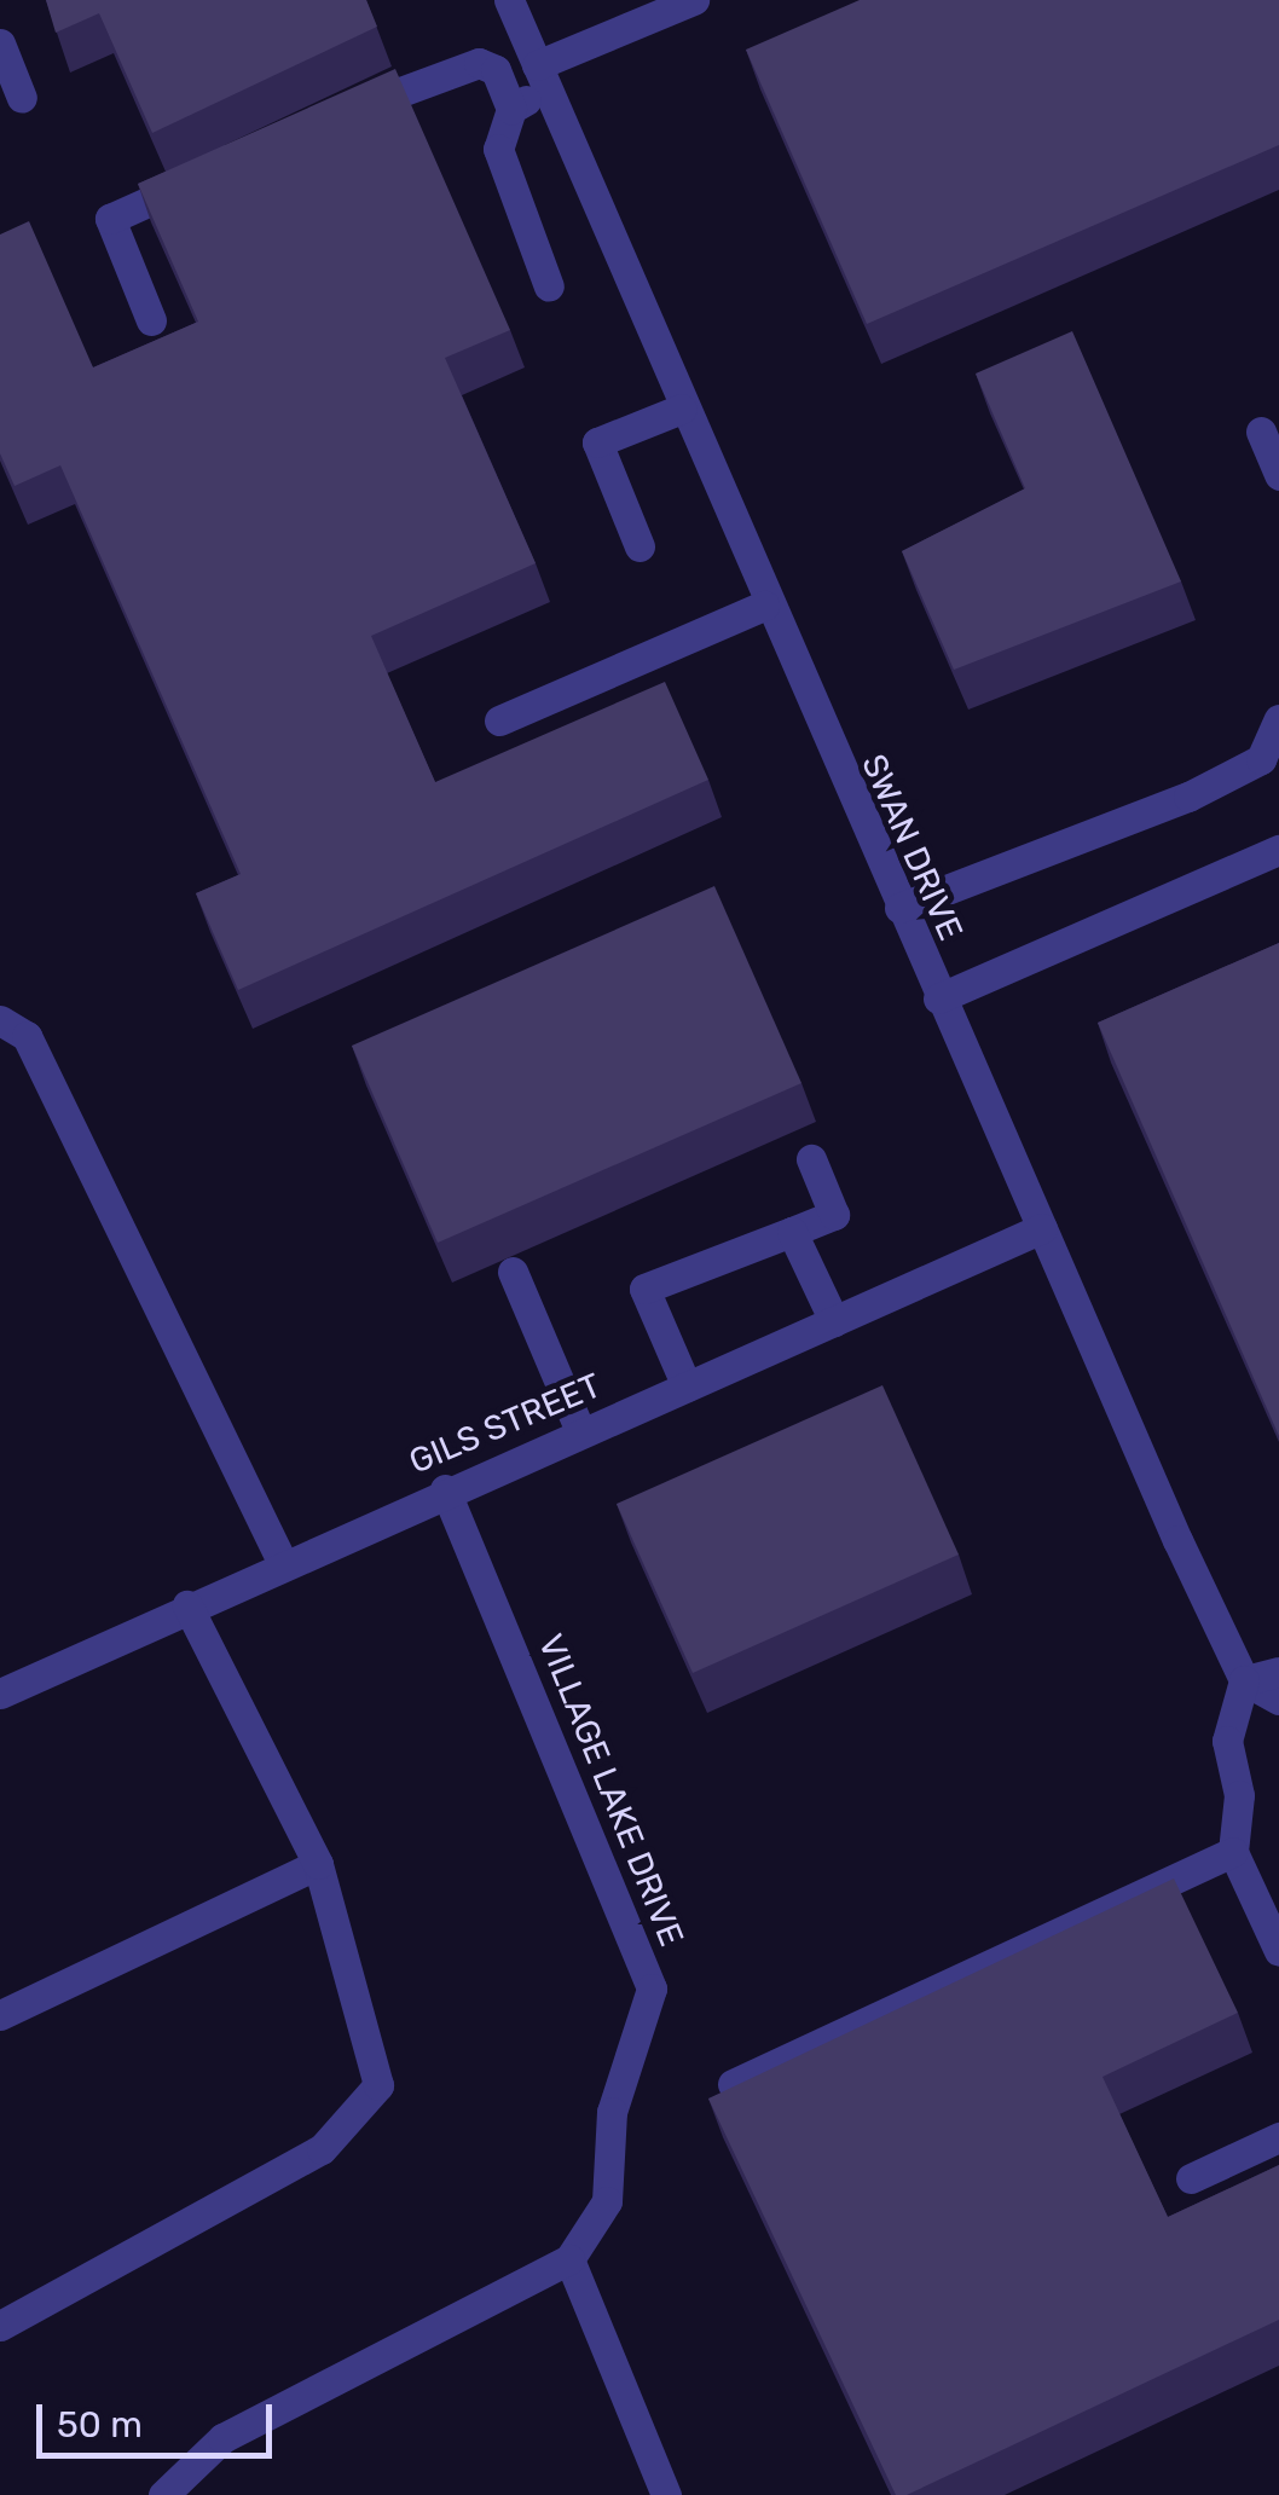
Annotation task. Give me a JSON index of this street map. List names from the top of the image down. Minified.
{"streets":{"street":["SWAN DRIVE","GILS STREET","VILLAGE LAKE DRIVE"]},"crossings":[["SWAN DRIVE","GILS STREET"],["GILS STREET","VILLAGE LAKE DRIVE"]],"scale_bar":"50 m"}
